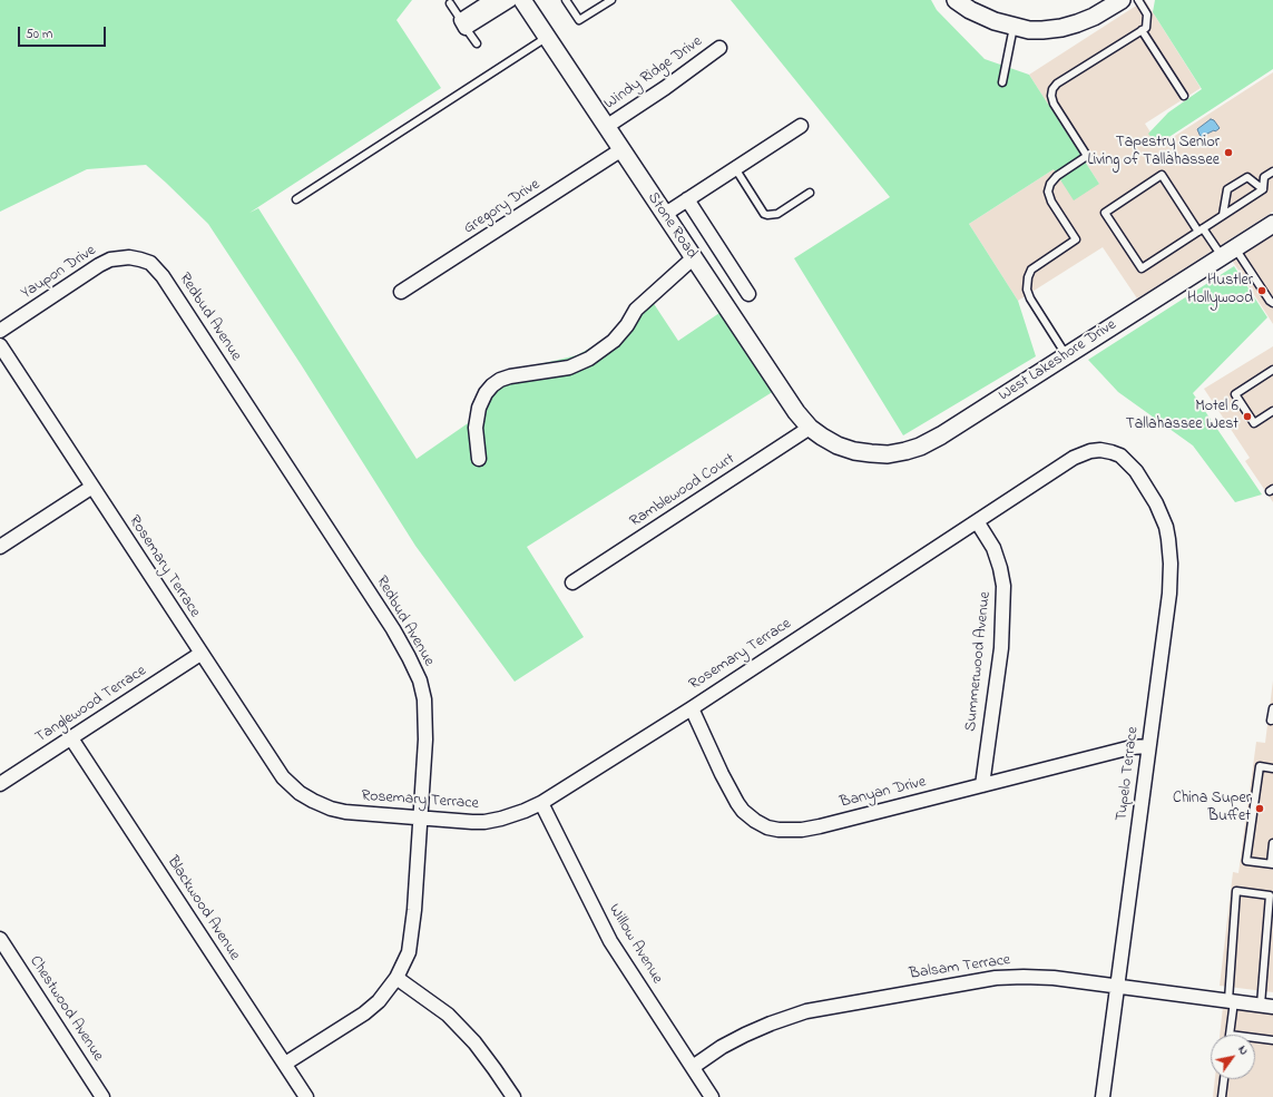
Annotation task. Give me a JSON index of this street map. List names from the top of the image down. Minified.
{"streets":{"street":["Windy Ridge Drive","Gregory Drive","Stone Road","Yaupon Drive","Redbud Avenue","West Lakeshore Drive","Ramblewood Court","Rosemary Terrace","Summerwood Avenue","Tanglewood Terrace","Tupelo Terrace","Banyan Drive","Blackwood Avenue","Willow Avenue","Balsam Terrace","Chestwood Avenue"]},"crossings":[["Windy Ridge Drive","Stone Road"],["Gregory Drive","Stone Road"],["Stone Road","West Lakeshore Drive"],["Stone Road","Ramblewood Court"],["Yaupon Drive","Redbud Avenue"],["Redbud Avenue","Rosemary Terrace"],["Redbud Avenue","Blackwood Avenue"],["Rosemary Terrace","Summerwood Avenue"],["Rosemary Terrace","Tanglewood Terrace"],["Rosemary Terrace","Tupelo Terrace"],["Rosemary Terrace","Banyan Drive"],["Rosemary Terrace","Willow Avenue"],["Summerwood Avenue","Banyan Drive"],["Tanglewood Terrace","Blackwood Avenue"],["Tupelo Terrace","Banyan Drive"],["Tupelo Terrace","Balsam Terrace"],["Willow Avenue","Balsam Terrace"]],"places":["Tapestry Senior Living of Tallahassee","Hustler Hollywood","Motel 6 Tallahassee West","China Super Buffet"],"scale_bar":"50 m","north":"top right"}
